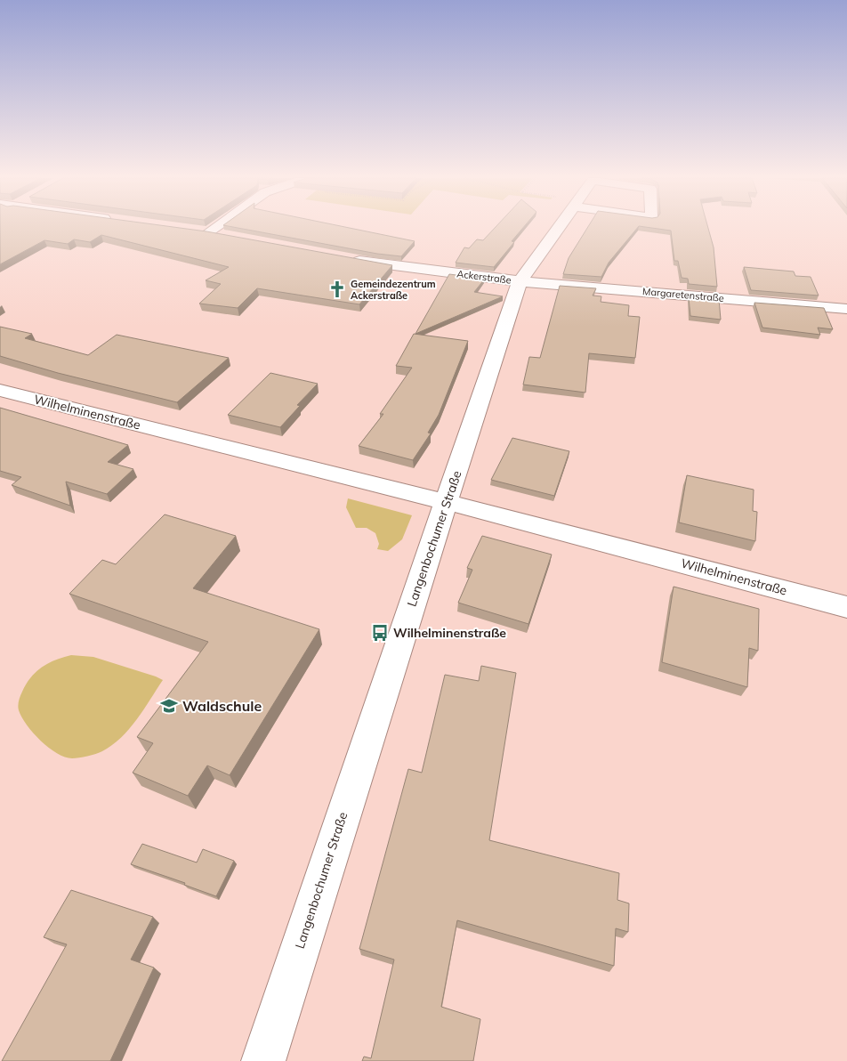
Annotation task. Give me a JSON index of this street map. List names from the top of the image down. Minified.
{"streets":{"street":["Ackerstraße","Margaretenstraße","Wilhelminenstraße","Langenbochumer Straße"]},"crossings":[["Ackerstraße","Margaretenstraße"],["Ackerstraße","Langenbochumer Straße"],["Margaretenstraße","Langenbochumer Straße"],["Wilhelminenstraße","Langenbochumer Straße"]],"places":{"church":["Gemeindezentrum Ackerstraße"],"bus stop":["Wilhelminenstraße"],"school or university":["Waldschule"]}}
